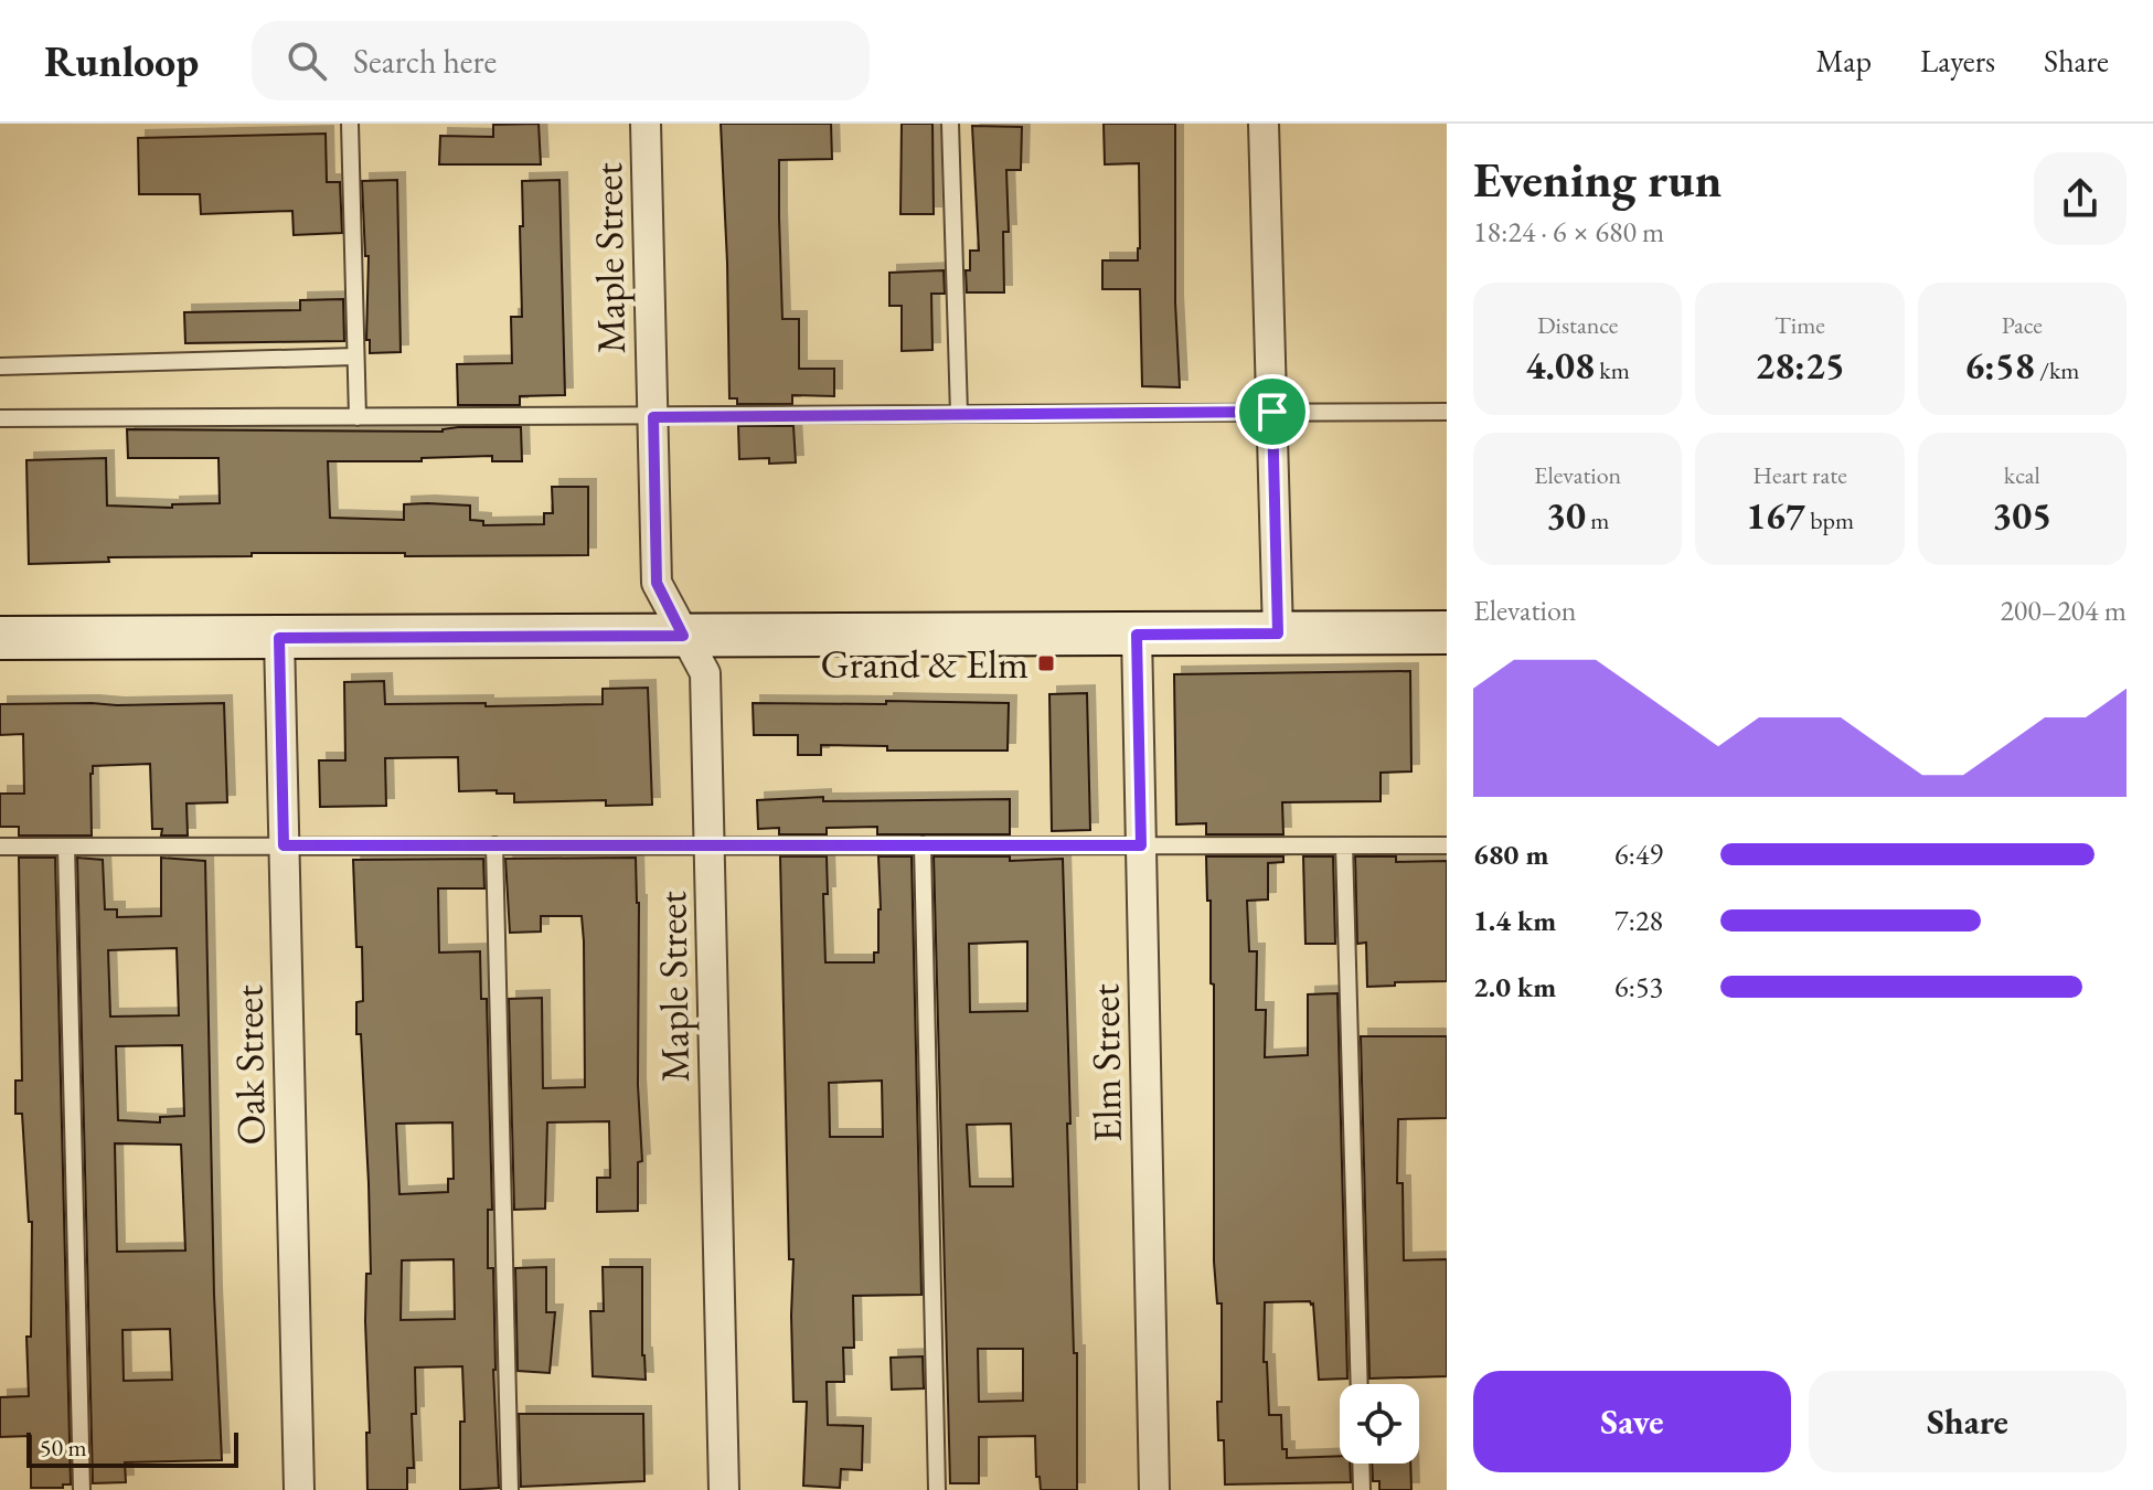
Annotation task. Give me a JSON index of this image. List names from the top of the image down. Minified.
{"streets":{"street":["Maple Street","Elm Street","Oak Street"]},"places":{"transit":["Grand & Elm"]},"scale_bar":"50 m","page":{"header":"Runloop","search":"Search here","nav":["Map","Layers","Share"],"heading":["Evening run","18:24 · 6 × 680 m"],"stats":[["Distance","4.08 km"],["Time","28:25"],["Pace","6:58 /km"],["Elevation","30 m"],["Heart rate","167 bpm"],["kcal","305"]],"chart":["Elevation","200–204 m"],"list":[{"name":"680 m","note":"6:49"},{"name":"1.4 km","note":"7:28"},{"name":"2.0 km","note":"6:53"}],"buttons":["Save","Share"],"scale":"50 m"}}
